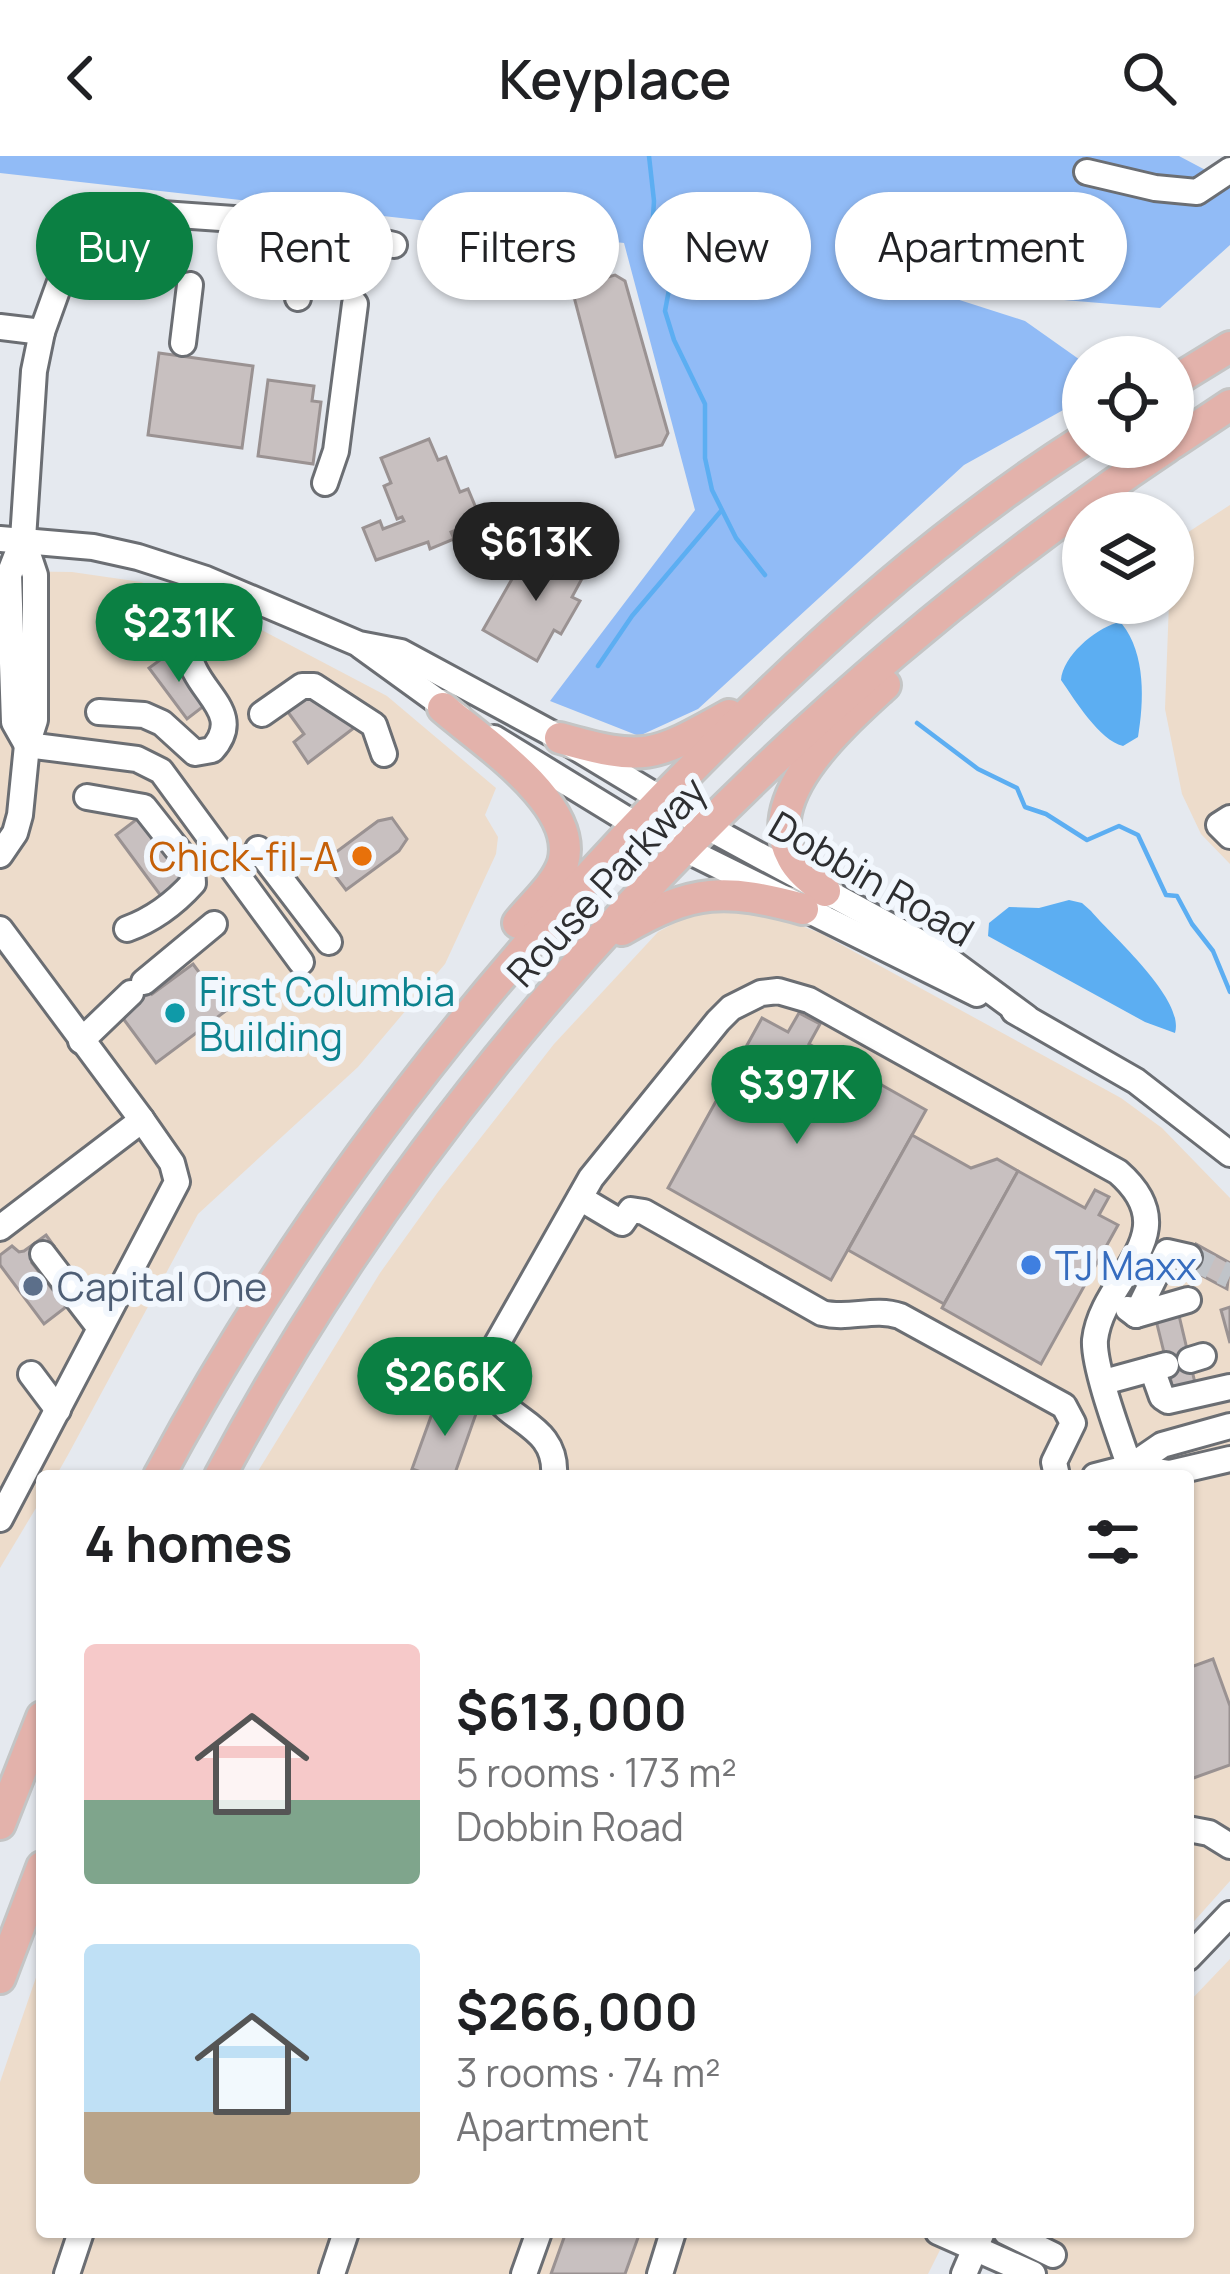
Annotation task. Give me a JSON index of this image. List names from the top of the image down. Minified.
{"streets":{"main road":["Rouse Parkway"],"street":["Dobbin Road"]},"crossings":[["Dobbin Road","Rouse Parkway"]],"places":["Chick-fil-A","First Columbia Building","TJ Maxx","Capital One"],"page":{"header":"Keyplace","chip":["Buy","Rent","Filters","New","Apartment"],"price":["$613K","$231K","$397K","$266K"],"heading":"4 homes","list":[{"name":"$613,000","note":"5 rooms · 173 m² · Dobbin Road"},{"name":"$266,000","note":"3 rooms · 74 m² · Apartment"}]}}
